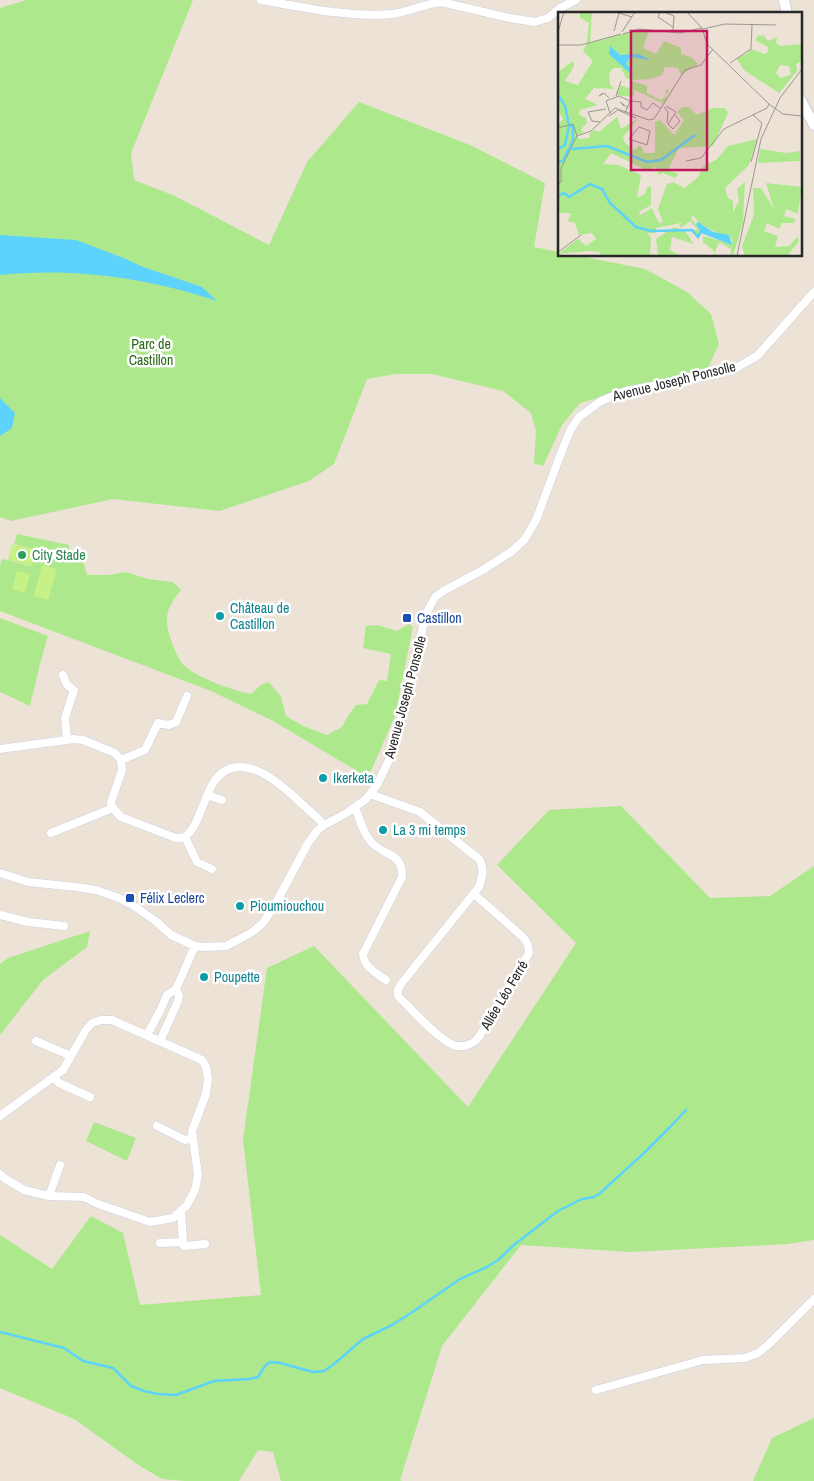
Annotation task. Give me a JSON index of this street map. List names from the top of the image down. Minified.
{"streets":{"street":["Avenue Joseph Ponsolle","Allée Léo Ferré"]},"crossings":[["Avenue Joseph Ponsolle","Allée Léo Ferré"]],"parks":["Parc de Castillon"],"places":{"other":["City Stade","Château de Castillon","Ikerketa","La 3 mi temps","Pioumiouchou","Poupette"],"transit":["Castillon","Félix Leclerc"]}}
